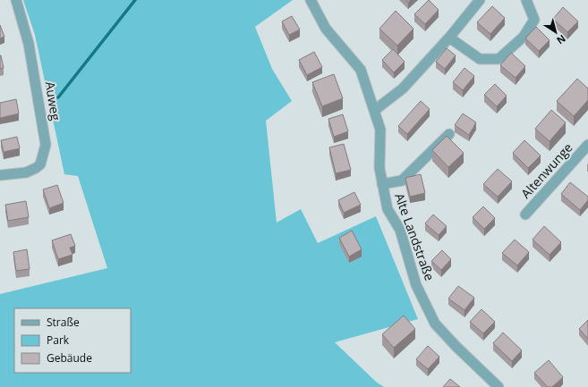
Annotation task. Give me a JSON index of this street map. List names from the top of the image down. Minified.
{"streets":{"street":["Auweg","Altenwunge","Alte Landstraße"]},"legend":["Straße","Park","Gebäude"],"north":"bottom right"}
